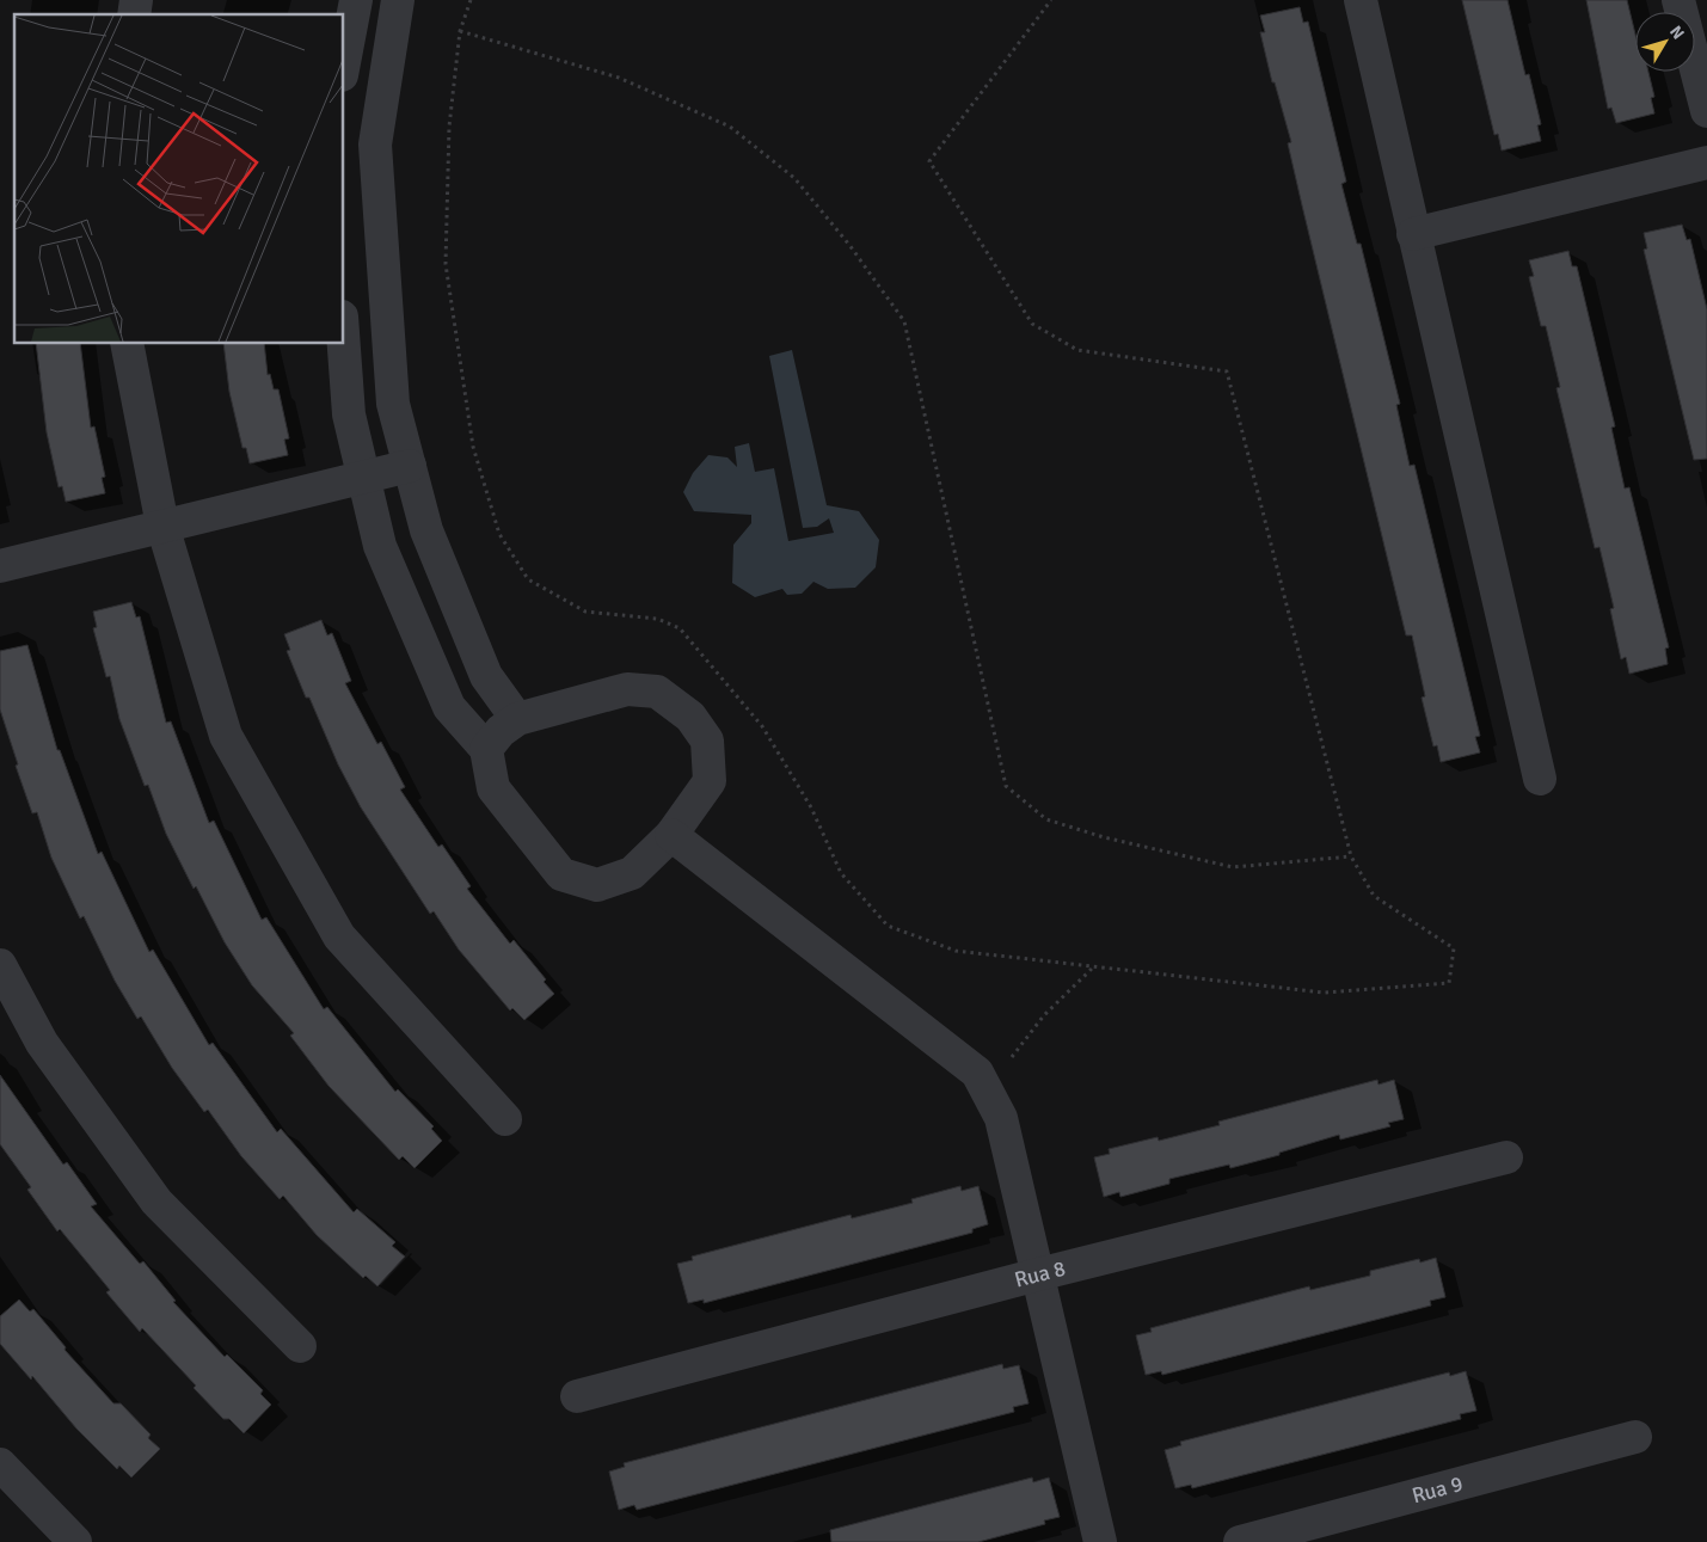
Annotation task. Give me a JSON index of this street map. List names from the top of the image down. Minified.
{"streets":{"street":["Rua 8","Rua 9"]},"north":"top right"}
